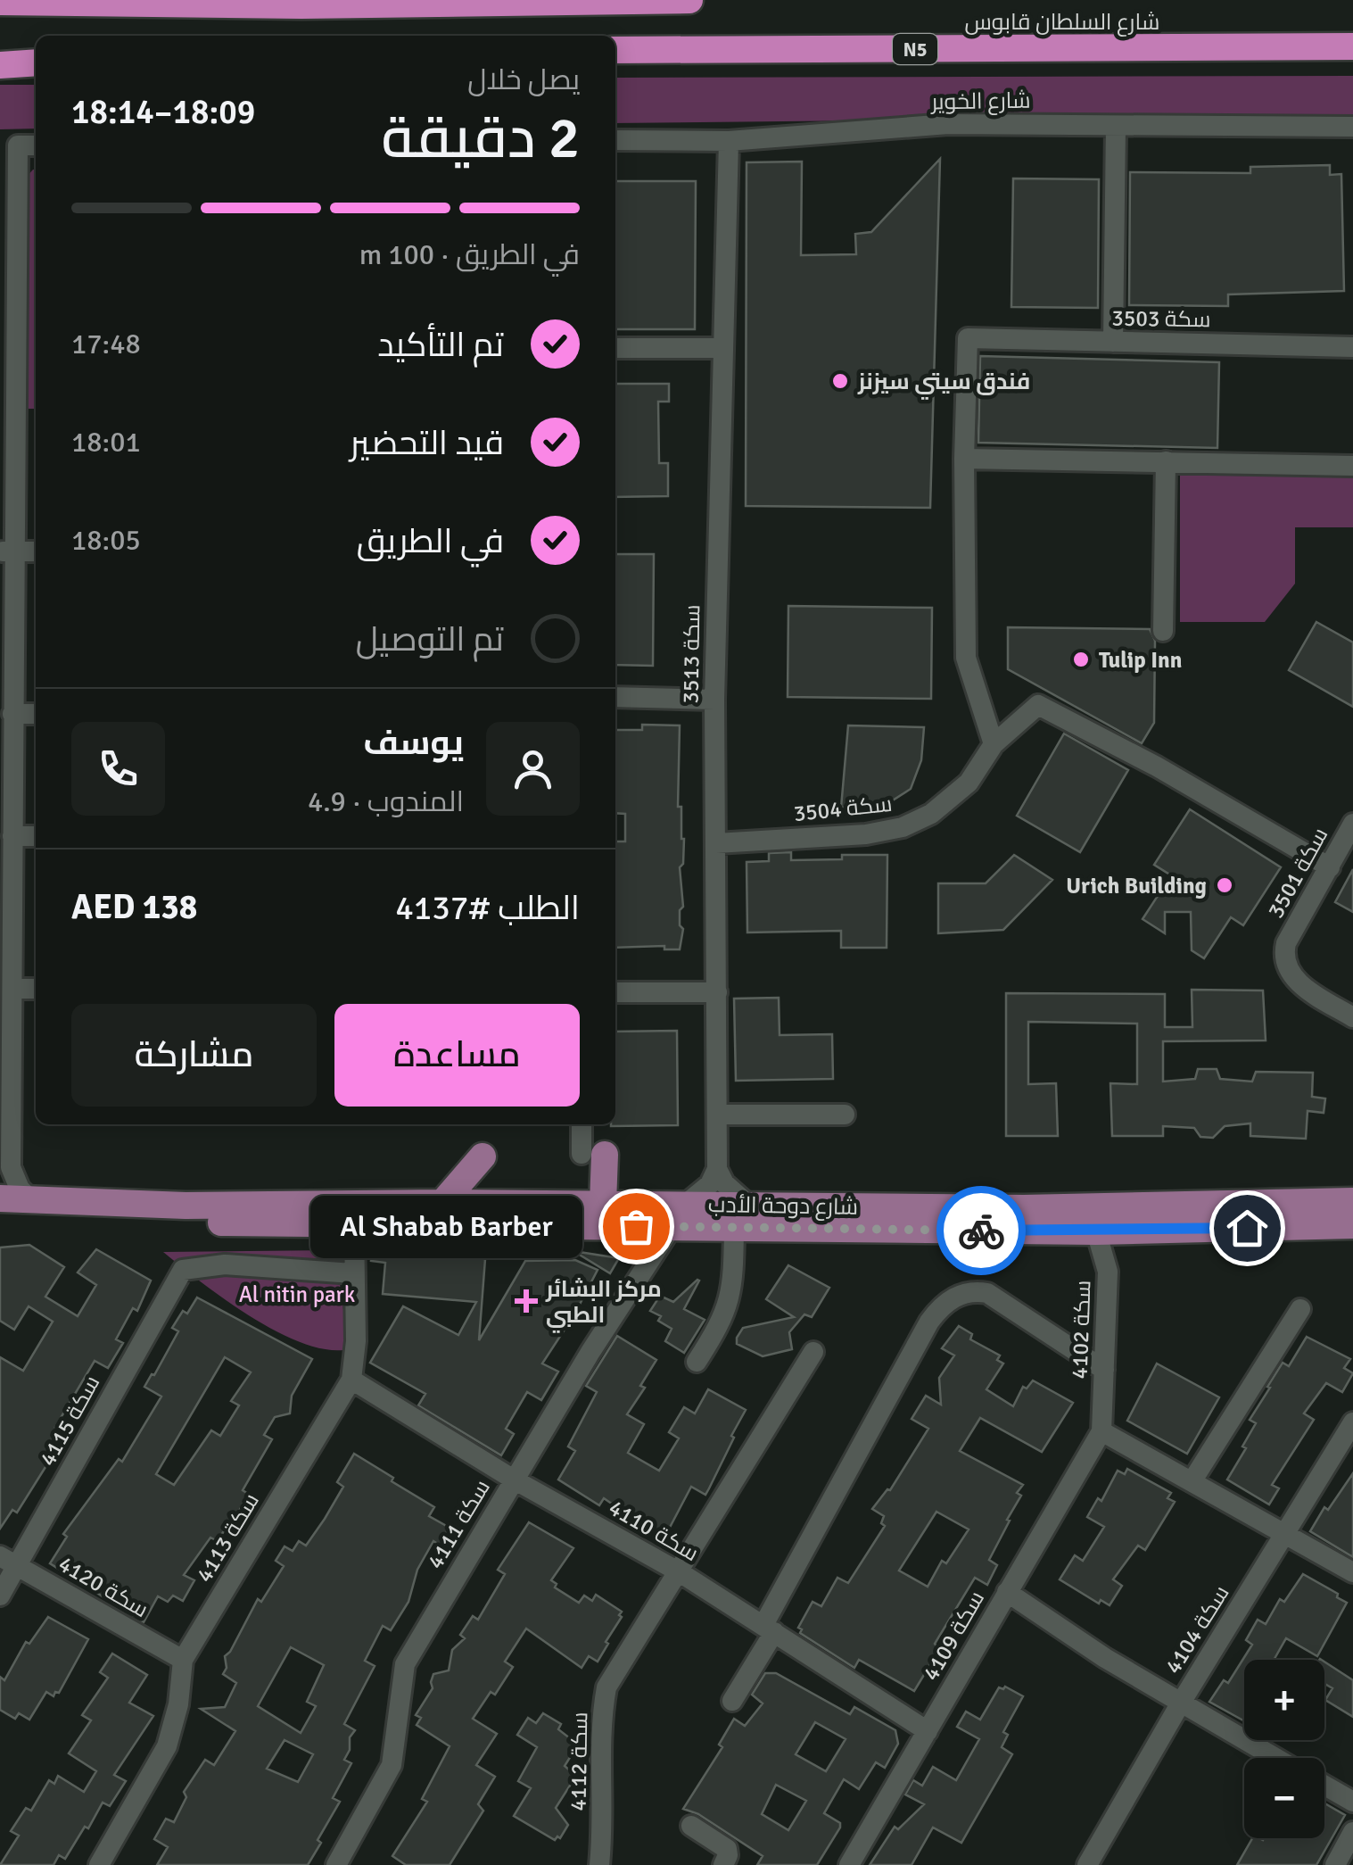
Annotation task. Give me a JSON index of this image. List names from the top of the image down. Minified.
{"streets":{"highway":["شارع السلطان قابوس","N5"],"main road":["شارع دوحة الأدب"],"street":["شارع الخوير","سكة 3503","سكة 3513","سكة 3504","سكة 3501","سكة 4102","سكة 4115","سكة 4111","سكة 4110","سكة 4113","سكة 4120","سكة 4104","سكة 4109","سكة 4112"]},"crossings":[["شارع الخوير","سكة 3513"],["سكة 3513","سكة 3504"],["سكة 3504","سكة 3501"],["شارع دوحة الأدب","سكة 4102"],["شارع دوحة الأدب","سكة 4111"],["شارع دوحة الأدب","سكة 4113"],["سكة 4102","سكة 4109"],["سكة 4115","سكة 4113"],["سكة 4115","سكة 4120"],["سكة 4111","سكة 4110"],["سكة 4110","سكة 4113"],["سكة 4110","سكة 4109"],["سكة 4110","سكة 4112"],["سكة 4113","سكة 4120"]],"parks":["Al nitin park"],"places":{"other":["فندق سيتي سيزنز","Tulip Inn","Urich Building","Al Shabab Barber"],"health":["مركز البشائر الطبي"]},"page":{"heading":["2 دقيقة","يصل خلال","18:09–18:14"],"panel":["يوسف","المندوب · 4.9","الطلب #4137","AED 138"],"bar":"في الطريق · 100 m","list":[["تم التأكيد","17:48"],["قيد التحضير","18:01"],["في الطريق","18:05"],"تم التوصيل"],"buttons":["مساعدة","مشاركة"],"bubble":"Al Shabab Barber","map_buttons":["+","−"]}}
